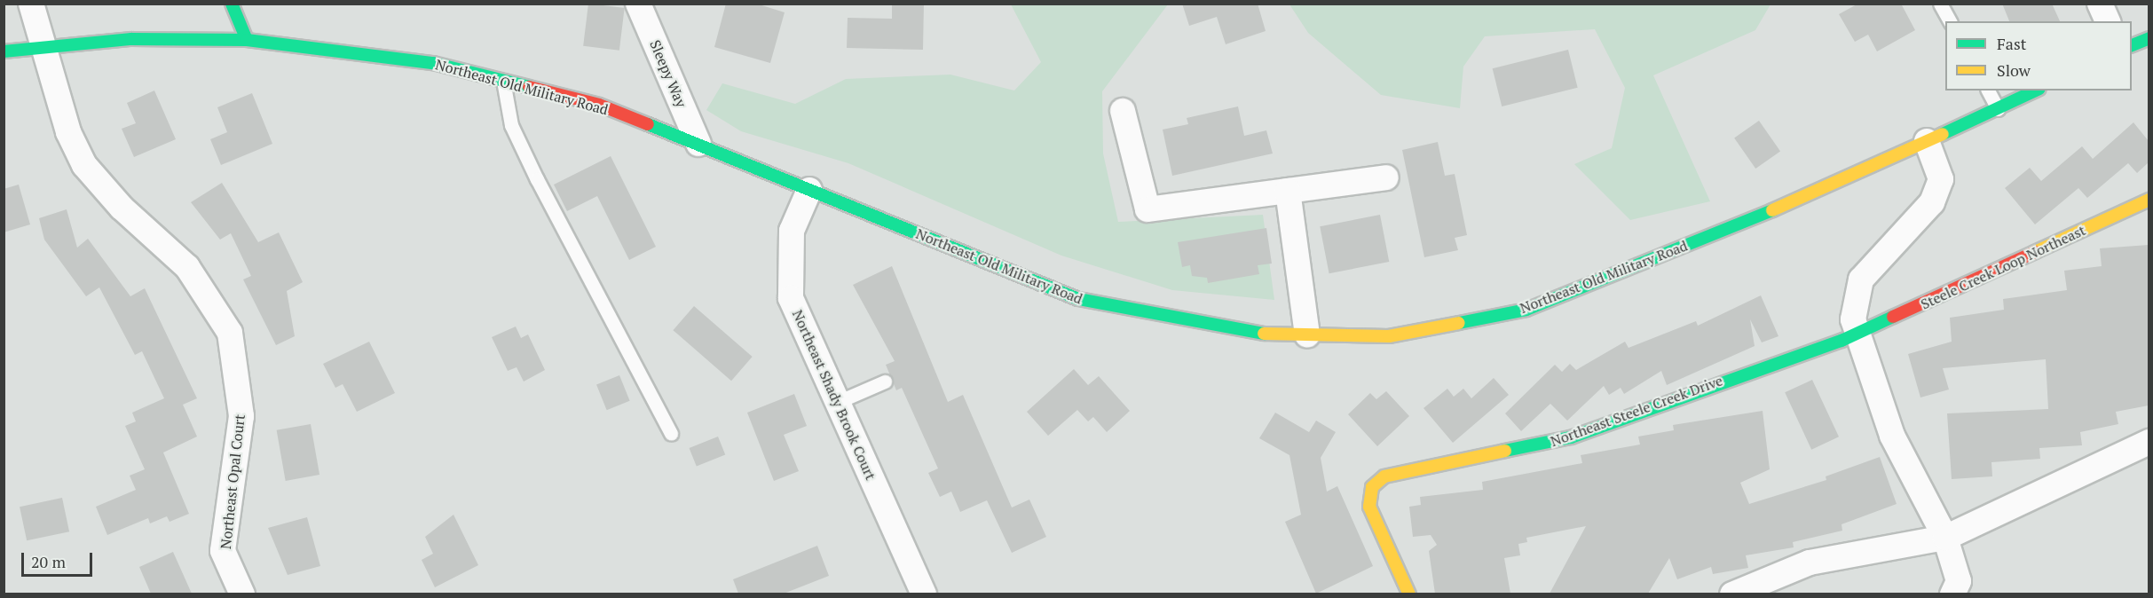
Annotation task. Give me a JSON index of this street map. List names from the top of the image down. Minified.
{"streets":{"street":["Sleepy Way","Northeast Old Military Road","Steele Creek Loop Northeast","Northeast Shady Brook Court","Northeast Steele Creek Drive","Northeast Opal Court"]},"crossings":[["Sleepy Way","Northeast Old Military Road"],["Northeast Old Military Road","Northeast Shady Brook Court"],["Northeast Old Military Road","Northeast Opal Court"],["Steele Creek Loop Northeast","Northeast Steele Creek Drive"]],"legend":["Fast","Slow"],"scale_bar":"20 m"}
